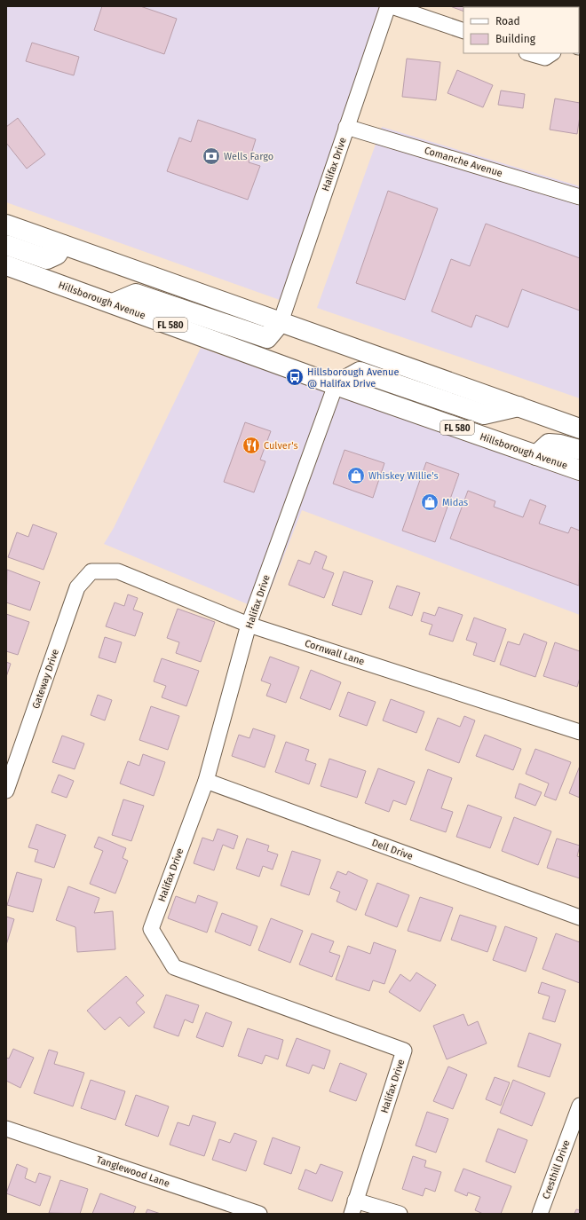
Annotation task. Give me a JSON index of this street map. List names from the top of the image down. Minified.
{"streets":{"main road":["Hillsborough Avenue","FL 580"],"street":["Comanche Avenue","Halifax Drive","Cornwall Lane","Gateway Drive","Dell Drive","Cresthill Drive","Tanglewood Lane"]},"crossings":[["Comanche Avenue","Halifax Drive"],["Halifax Drive","Hillsborough Avenue"],["Halifax Drive","Cornwall Lane"],["Halifax Drive","Dell Drive"],["Cornwall Lane","Gateway Drive"]],"places":{"bank":["Wells Fargo"],"bus stop":["Hillsborough Avenue @ Halifax Drive"],"restaurant":["Culver's"],"shop":["Whiskey Willie's","Midas"]},"legend":["Road","Building"]}
